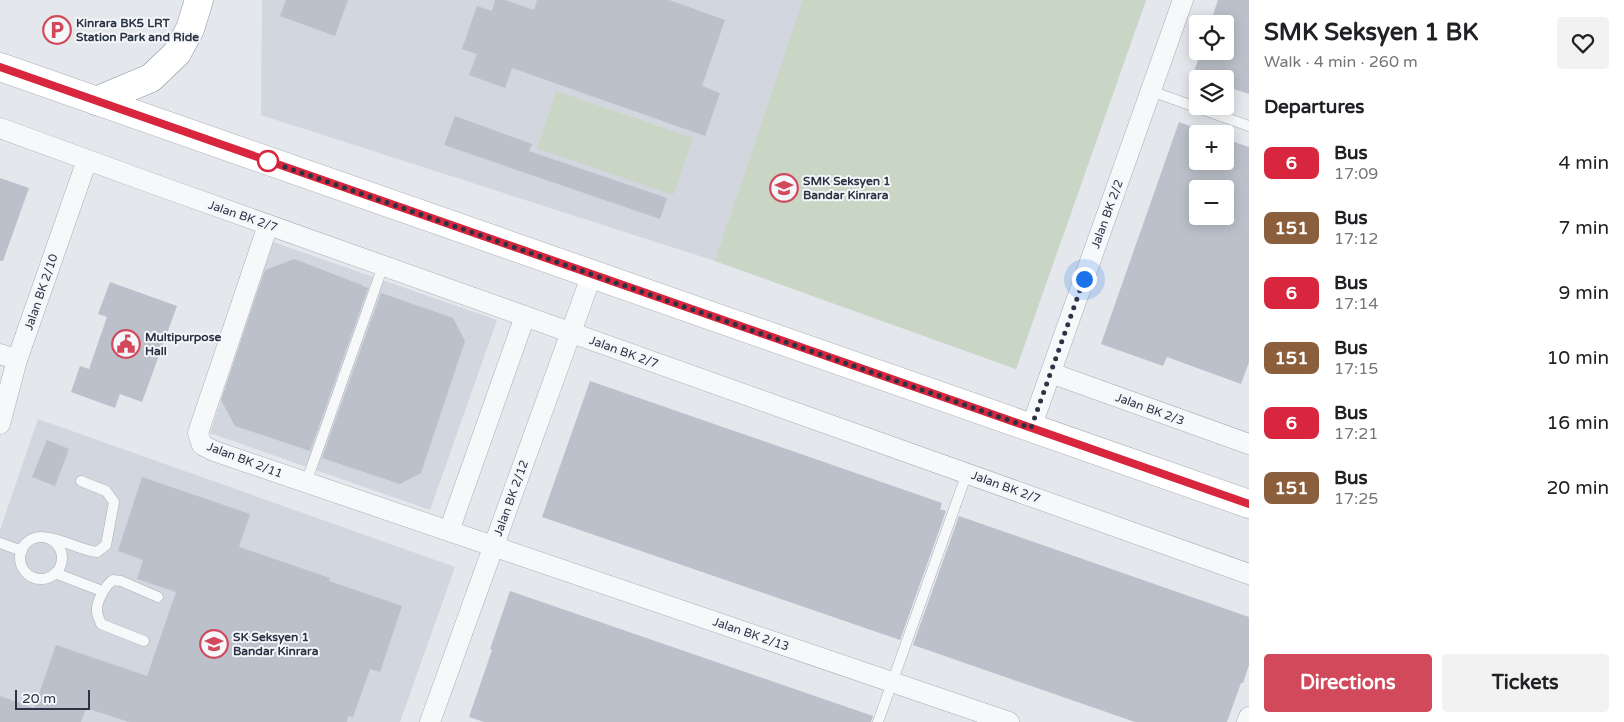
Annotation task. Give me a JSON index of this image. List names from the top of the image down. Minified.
{"streets":{"street":["Jalan BK 2/2","Jalan BK 2/7","Jalan BK 2/10","Jalan BK 2/3","Jalan BK 2/11","Jalan BK 2/12","Jalan BK 2/13"]},"crossings":[["Jalan BK 2/2","Jalan BK 2/3"],["Jalan BK 2/7","Jalan BK 2/10"],["Jalan BK 2/7","Jalan BK 2/11"],["Jalan BK 2/7","Jalan BK 2/12"],["Jalan BK 2/11","Jalan BK 2/12"],["Jalan BK 2/11","Jalan BK 2/13"],["Jalan BK 2/12","Jalan BK 2/13"]],"places":{"parking":["Kinrara BK5 LRT Station Park and Ride"],"school or university":["SMK Seksyen 1 Bandar Kinrara","SK Seksyen 1 Bandar Kinrara"],"public building":["Multipurpose Hall"]},"lines":["bus line 6"],"scale_bar":"20 m","page":{"heading":[["SMK Seksyen 1 BK","Walk · 4 min · 260 m"],"Departures"],"map_buttons":["+","−"],"list":[{"mark":"6","name":"Bus","note":"17:09","value":"4 min"},{"mark":"151","name":"Bus","note":"17:12","value":"7 min"},{"mark":"6","name":"Bus","note":"17:14","value":"9 min"},{"mark":"151","name":"Bus","note":"17:15","value":"10 min"},{"mark":"6","name":"Bus","note":"17:21","value":"16 min"},{"mark":"151","name":"Bus","note":"17:25","value":"20 min"}],"buttons":["Directions","Tickets"],"scale":"20 m"}}
